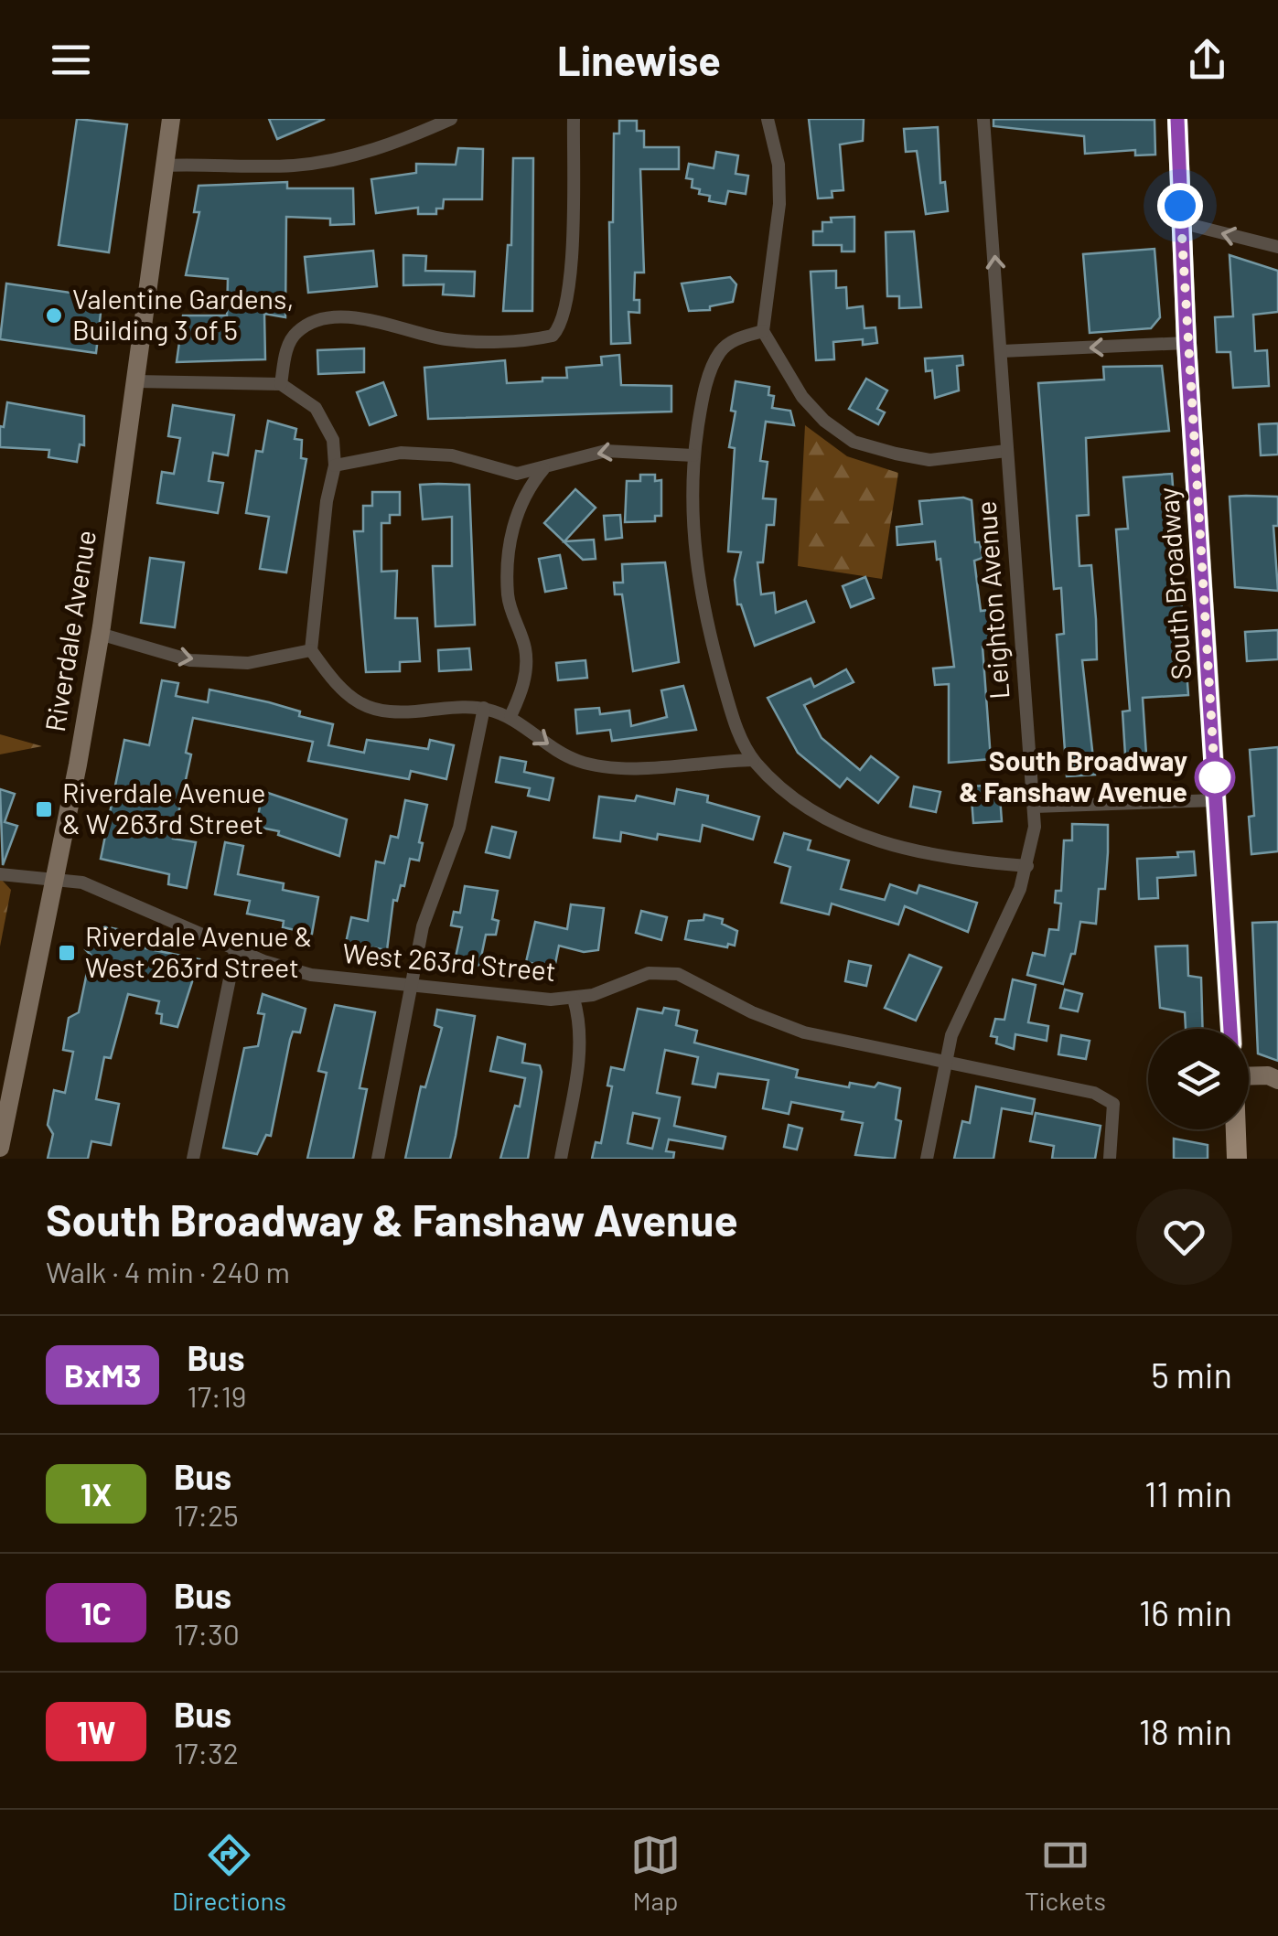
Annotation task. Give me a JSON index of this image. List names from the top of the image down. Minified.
{"streets":{"main road":["South Broadway","Riverdale Avenue"],"street":["Leighton Avenue","West 263rd Street"]},"crossings":[["Leighton Avenue","West 263rd Street"],["Riverdale Avenue","West 263rd Street"]],"places":{"other":["Valentine Gardens, Building 3 of 5","South Broadway & Fanshaw Avenue"],"transit":["Riverdale Avenue & W 263rd Street","Riverdale Avenue & West 263rd Street"]},"lines":["bus line BxM3"],"page":{"header":"Linewise","heading":["South Broadway & Fanshaw Avenue","Walk · 4 min · 240 m"],"list":[{"mark":"BxM3","name":"Bus","note":"17:19","value":"5 min"},{"mark":"1X","name":"Bus","note":"17:25","value":"11 min"},{"mark":"1C","name":"Bus","note":"17:30","value":"16 min"},{"mark":"1W","name":"Bus","note":"17:32","value":"18 min"}],"tabs":["Directions","Map","Tickets"]}}
